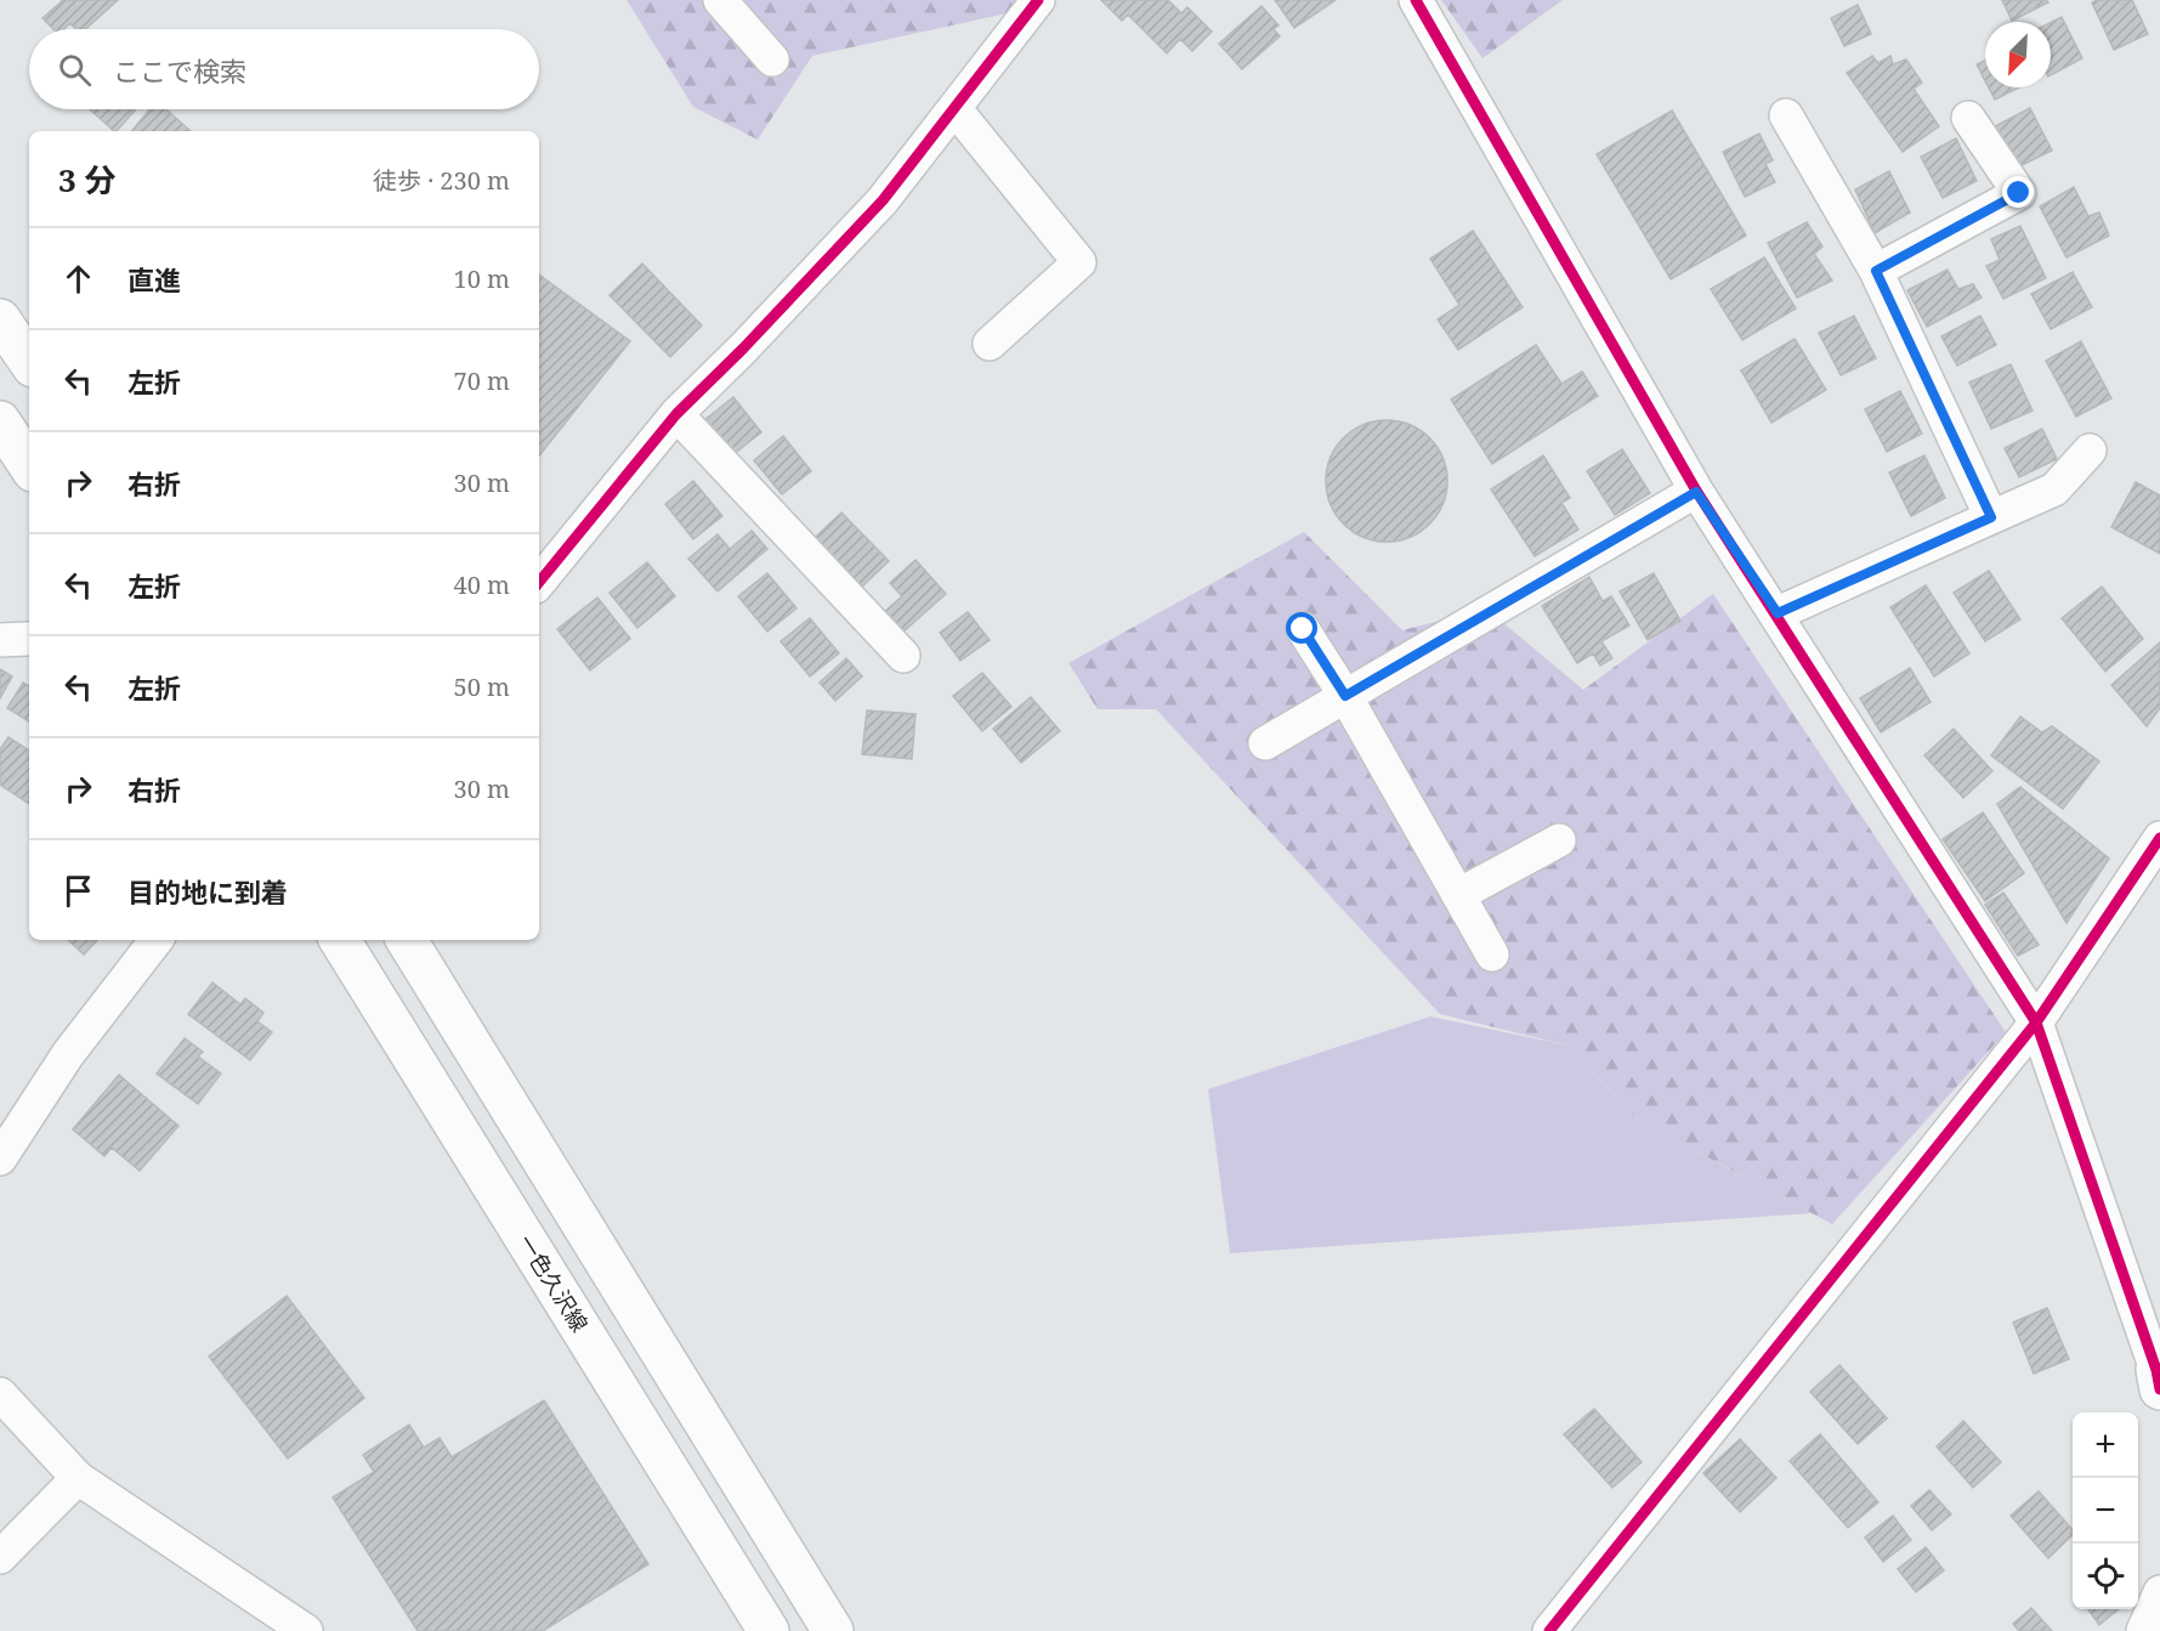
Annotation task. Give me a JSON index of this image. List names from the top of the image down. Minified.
{"streets":{"main road":["一色久沢線"]},"north":"bottom left","page":{"search":"ここで検索","heading":["3 分","徒歩 · 230 m"],"list":[["直進","10 m"],["左折","70 m"],["右折","30 m"],["左折","40 m"],["左折","50 m"],["右折","30 m"],"目的地に到着"],"map_buttons":["+","−"]}}
